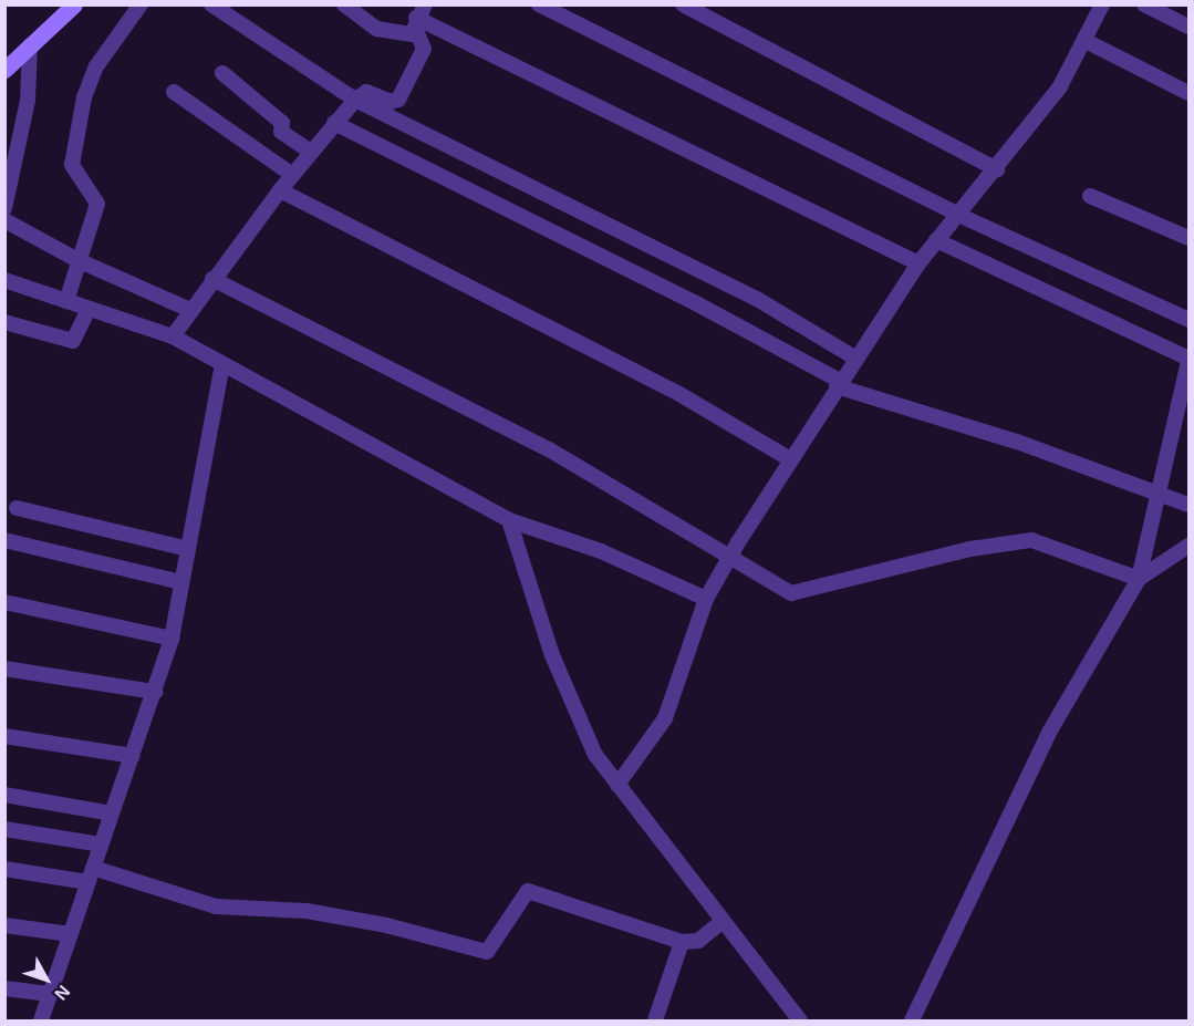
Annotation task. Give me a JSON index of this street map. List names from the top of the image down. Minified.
{"north":"bottom right"}
